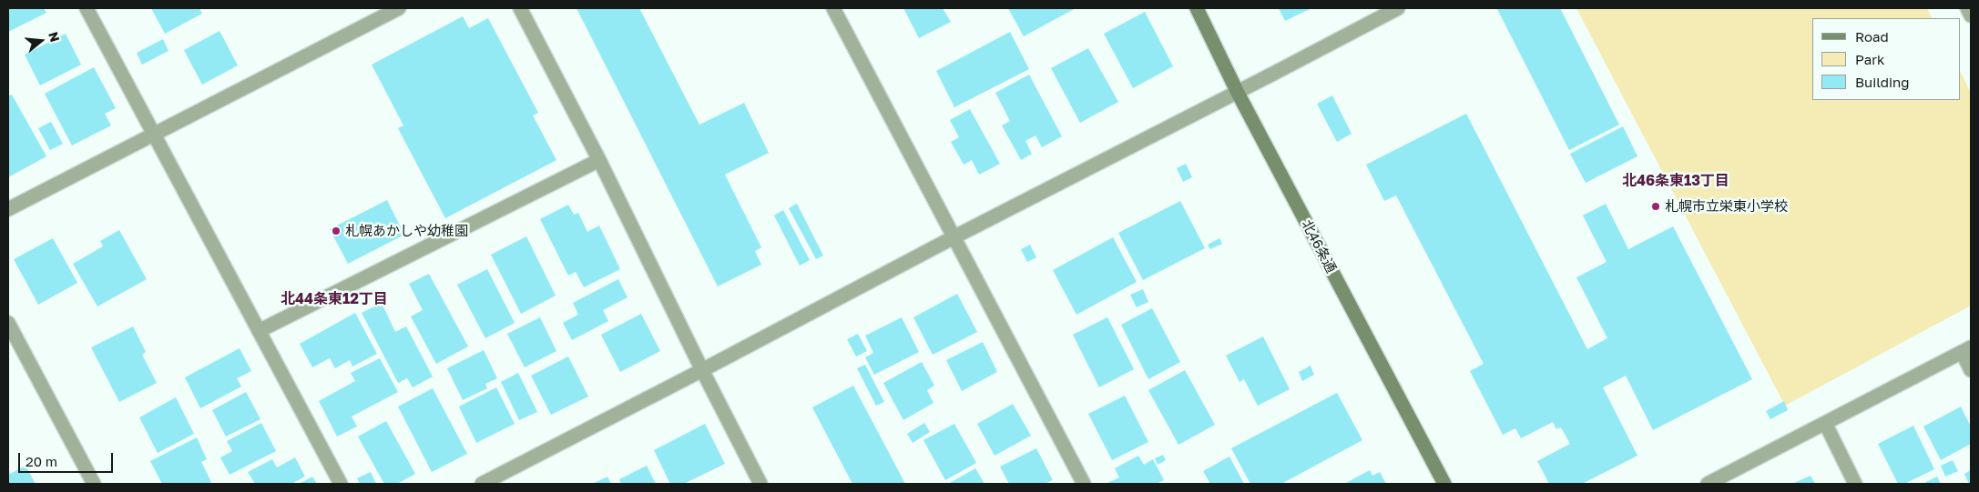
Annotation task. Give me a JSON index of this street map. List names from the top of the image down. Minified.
{"streets":{"street":["北46条通"]},"districts":["北46条東13丁目","北44条東12丁目"],"places":["札幌市立栄東小学校","札幌あかしや幼稚園"],"legend":["Road","Park","Building"],"scale_bar":"20 m","north":"right"}
